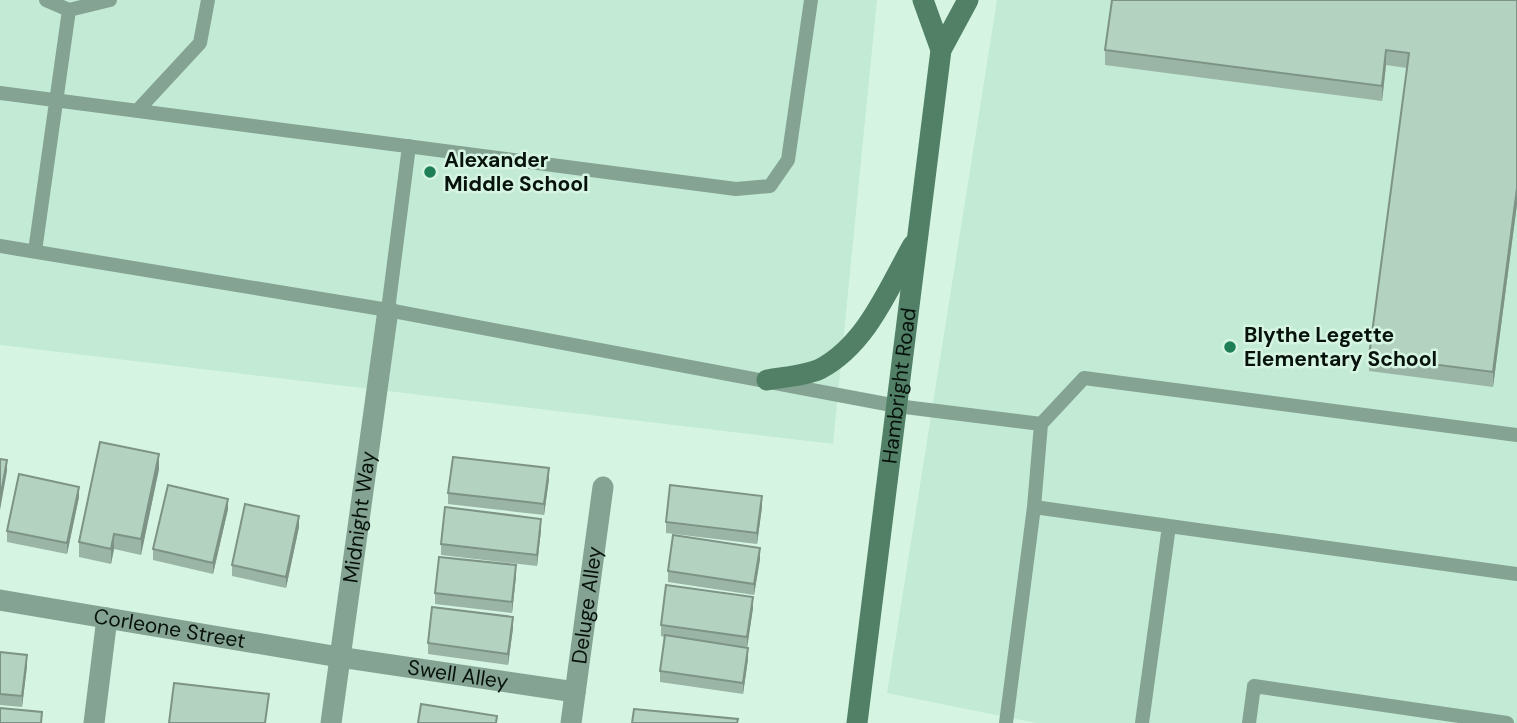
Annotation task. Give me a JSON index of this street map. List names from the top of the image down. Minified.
{"streets":{"main road":["Hambright Road"],"street":["Midnight Way","Deluge Alley","Corleone Street","Swell Alley"]},"crossings":[["Midnight Way","Corleone Street"],["Midnight Way","Swell Alley"],["Deluge Alley","Swell Alley"],["Corleone Street","Swell Alley"]],"places":["Alexander Middle School","Blythe Legette Elementary School"]}
